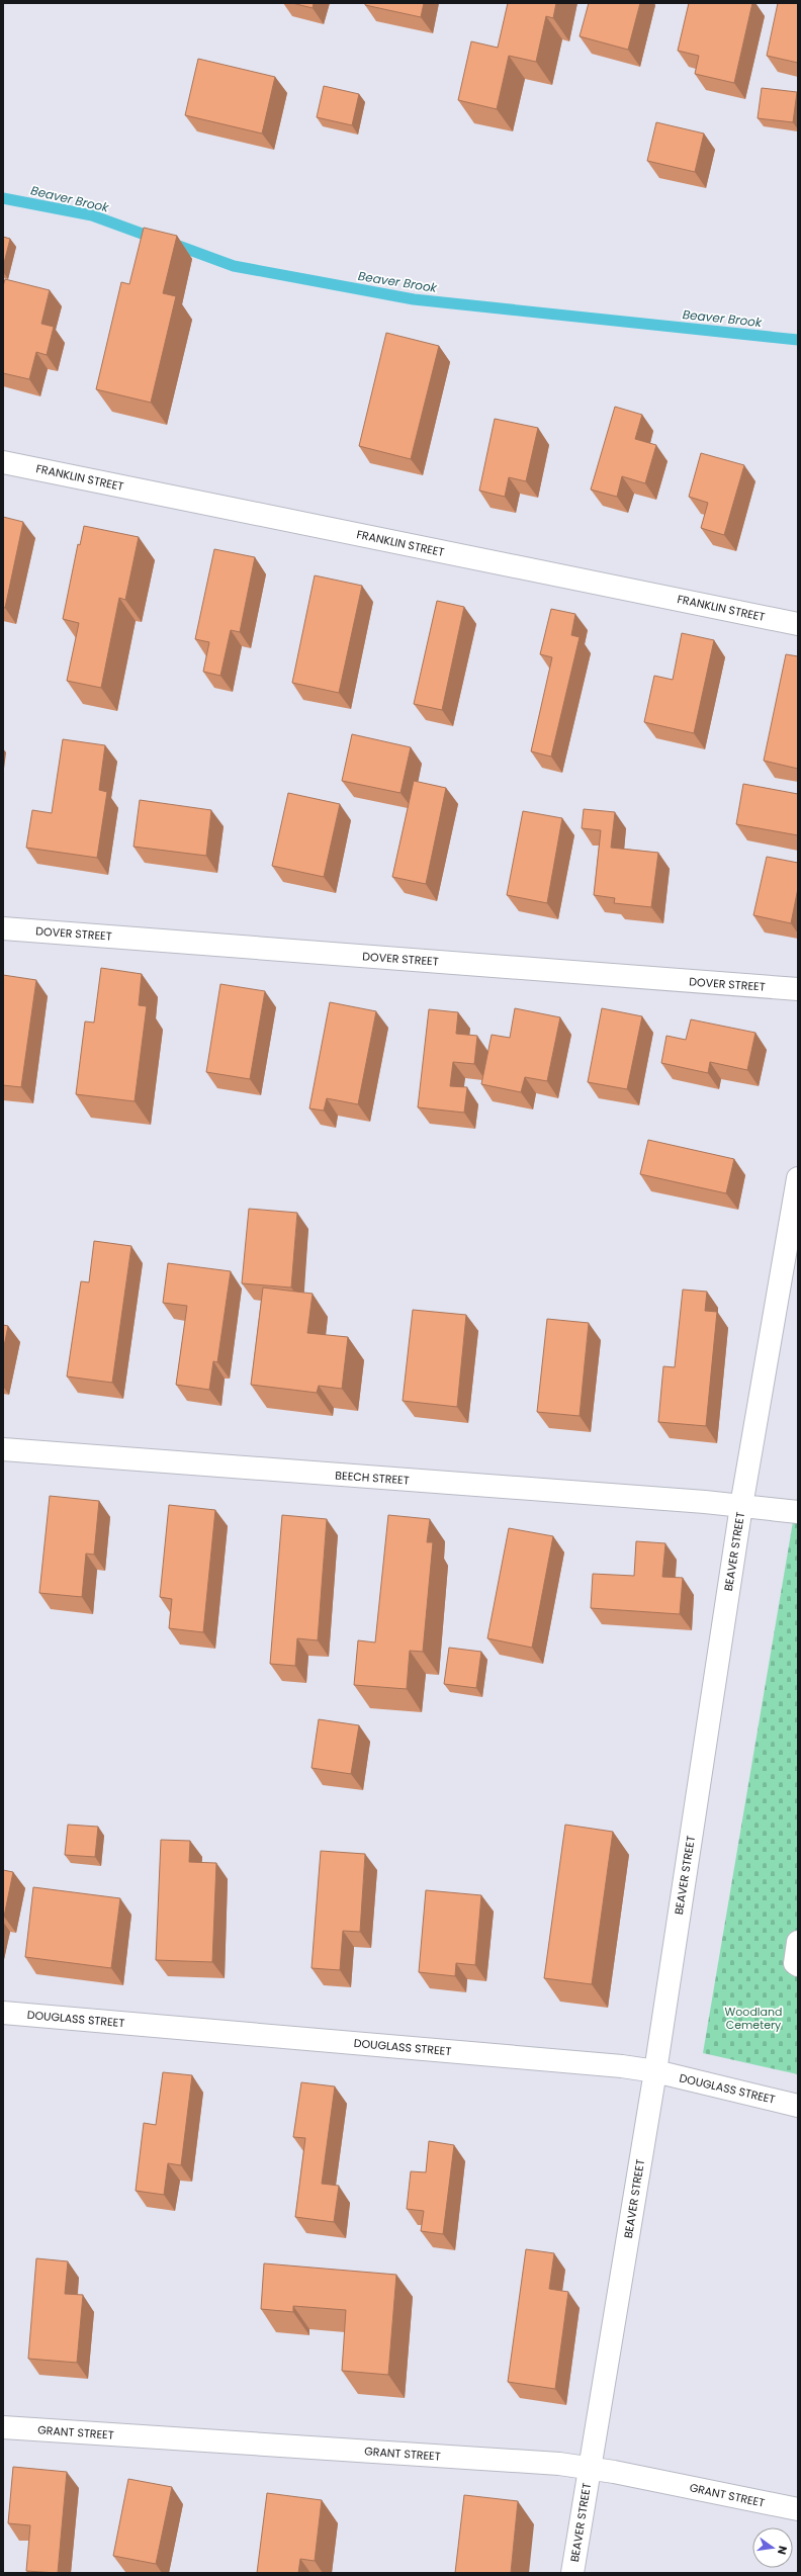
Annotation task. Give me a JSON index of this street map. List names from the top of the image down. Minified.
{"streets":{"street":["FRANKLIN STREET","DOVER STREET","BEECH STREET","BEAVER STREET","DOUGLASS STREET","GRANT STREET"]},"crossings":[["BEECH STREET","BEAVER STREET"],["BEAVER STREET","DOUGLASS STREET"],["BEAVER STREET","GRANT STREET"]],"water":["Beaver Brook"],"parks":["Woodland Cemetery"],"north":"right"}
